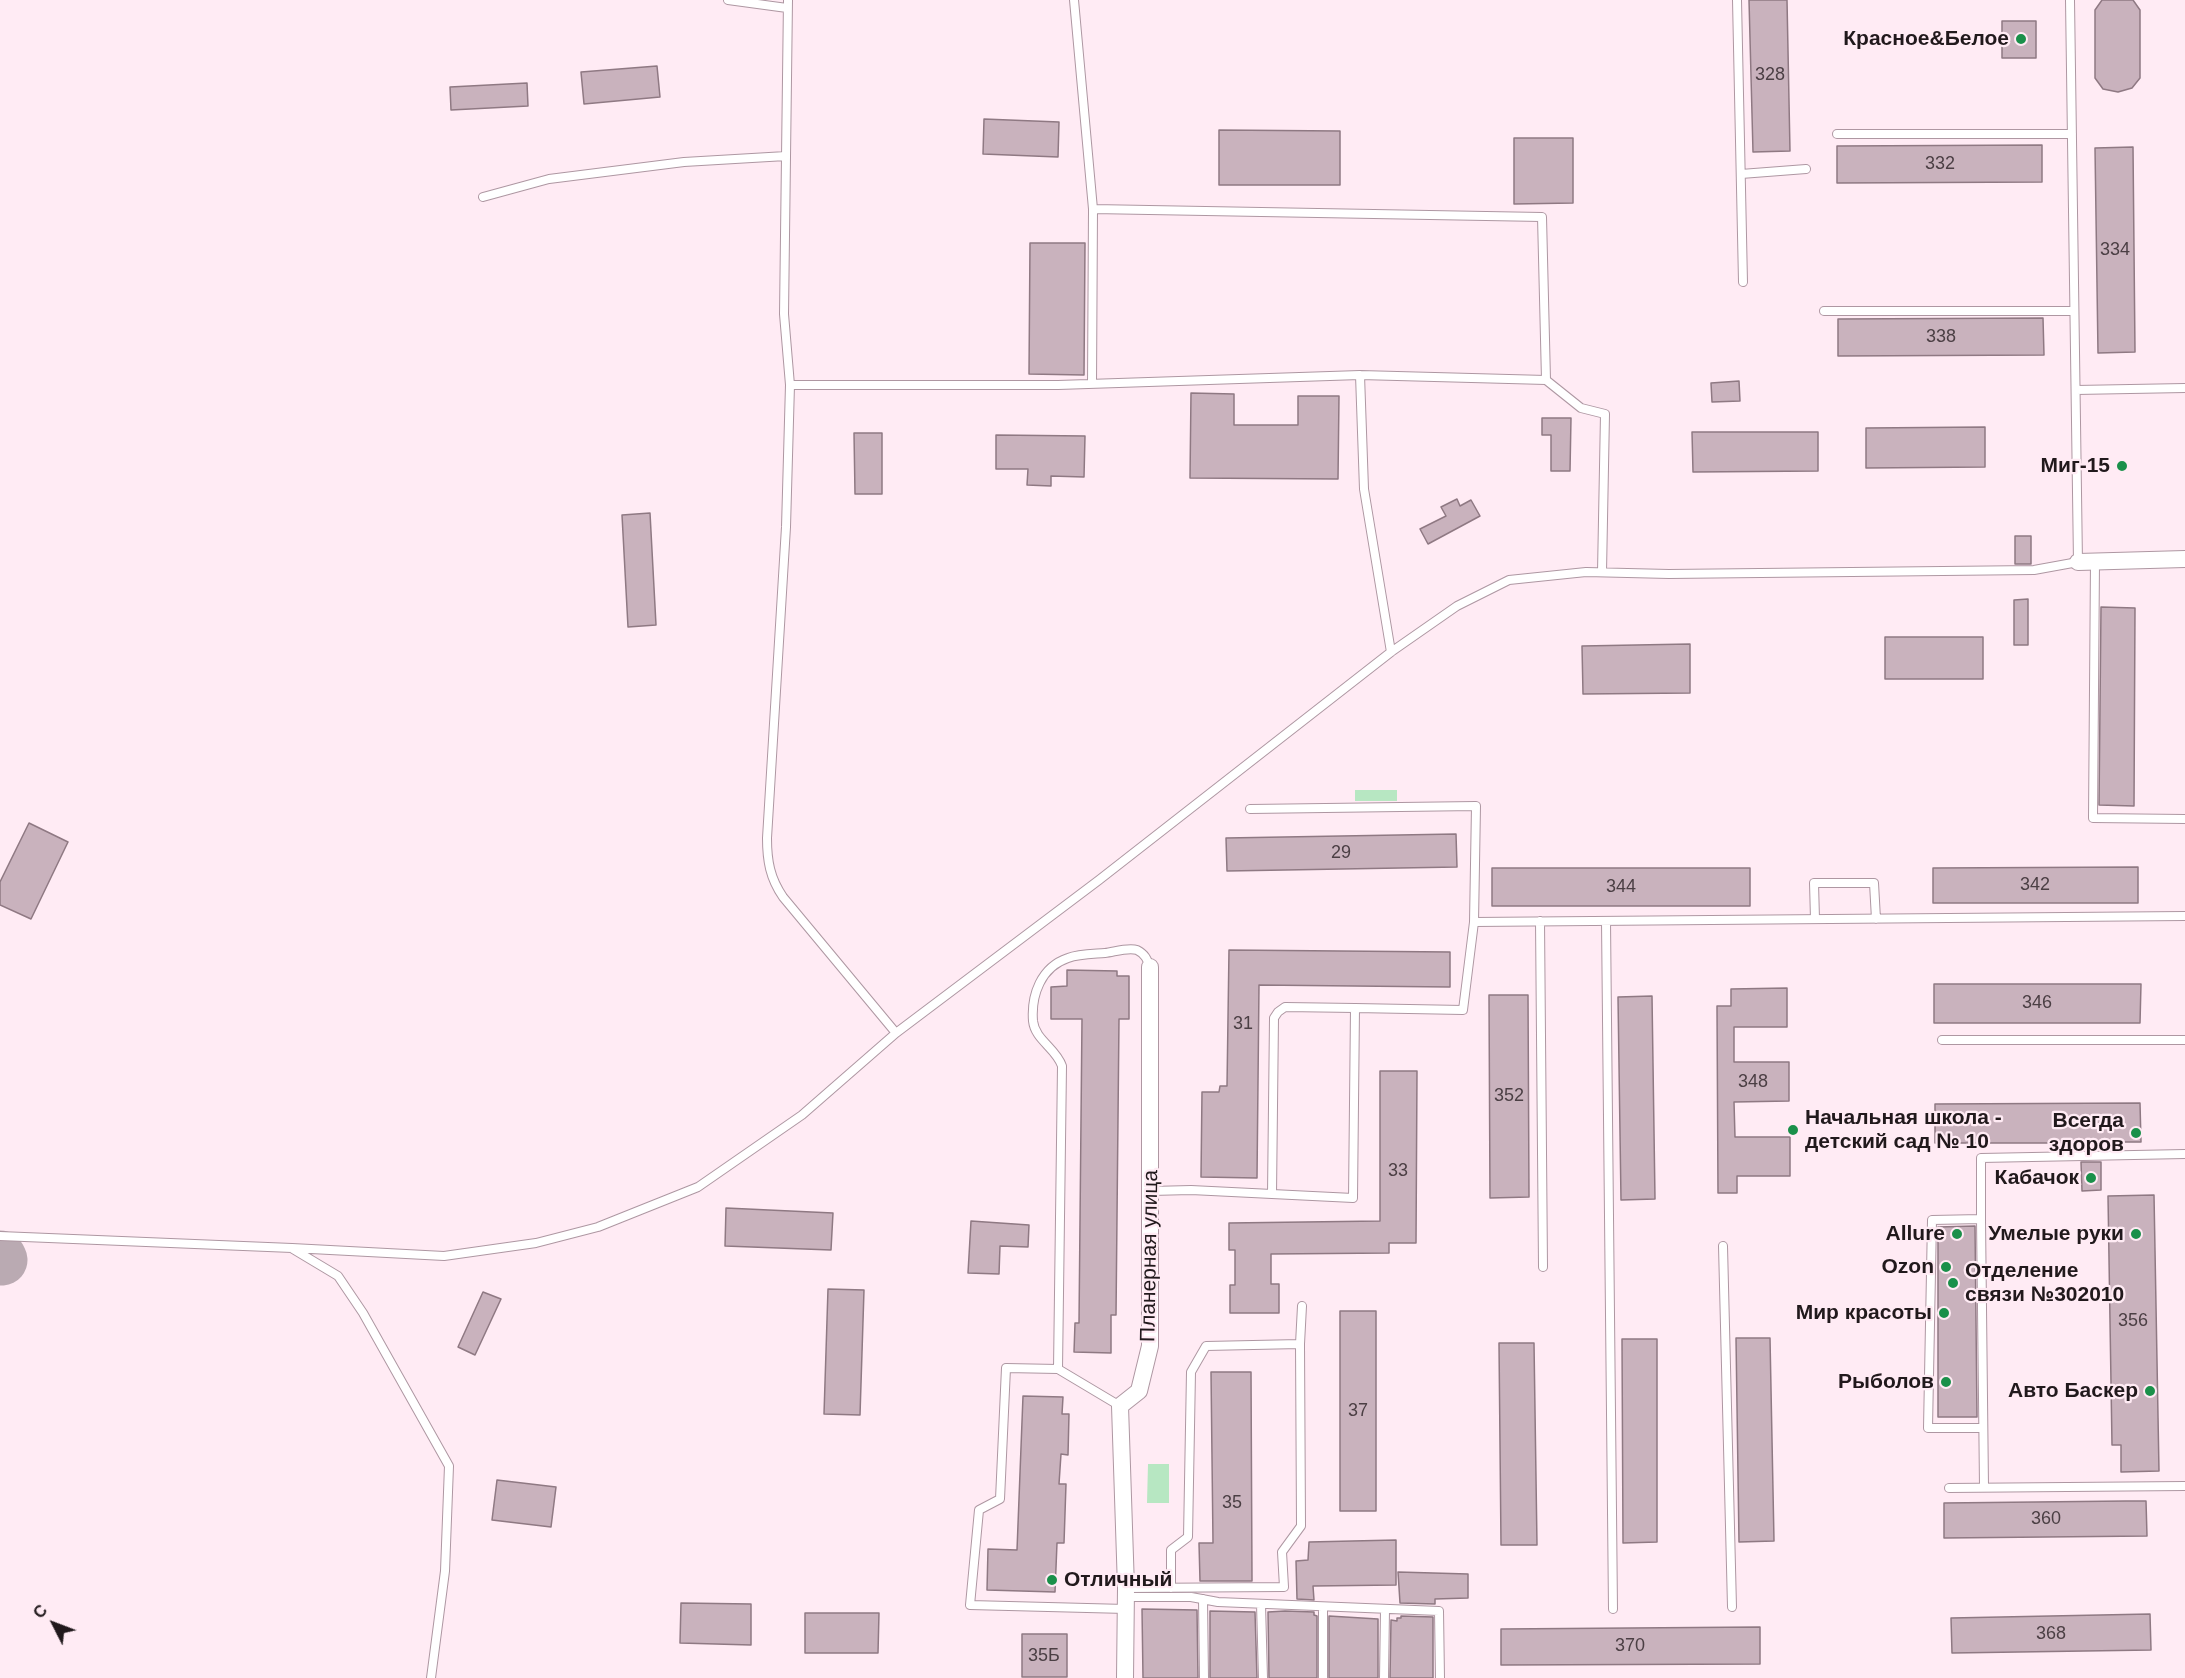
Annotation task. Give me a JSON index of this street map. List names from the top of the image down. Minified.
{"streets":{"street":["Планерная улица"]},"places":["Красное&Белое","Миг-15","Начальная школа - детский сад № 10","Всегда здоров","Кабачок","Allure","Умелые руки","Ozon","Отделение связи №302010","Мир красоты","Рыболов","Авто Баскер","Отличный"],"house_numbers":["328","332","334","338","29","342","344","346","31","348","352","33","356","37","35","360","368","370","35Б"],"north":"top left"}
